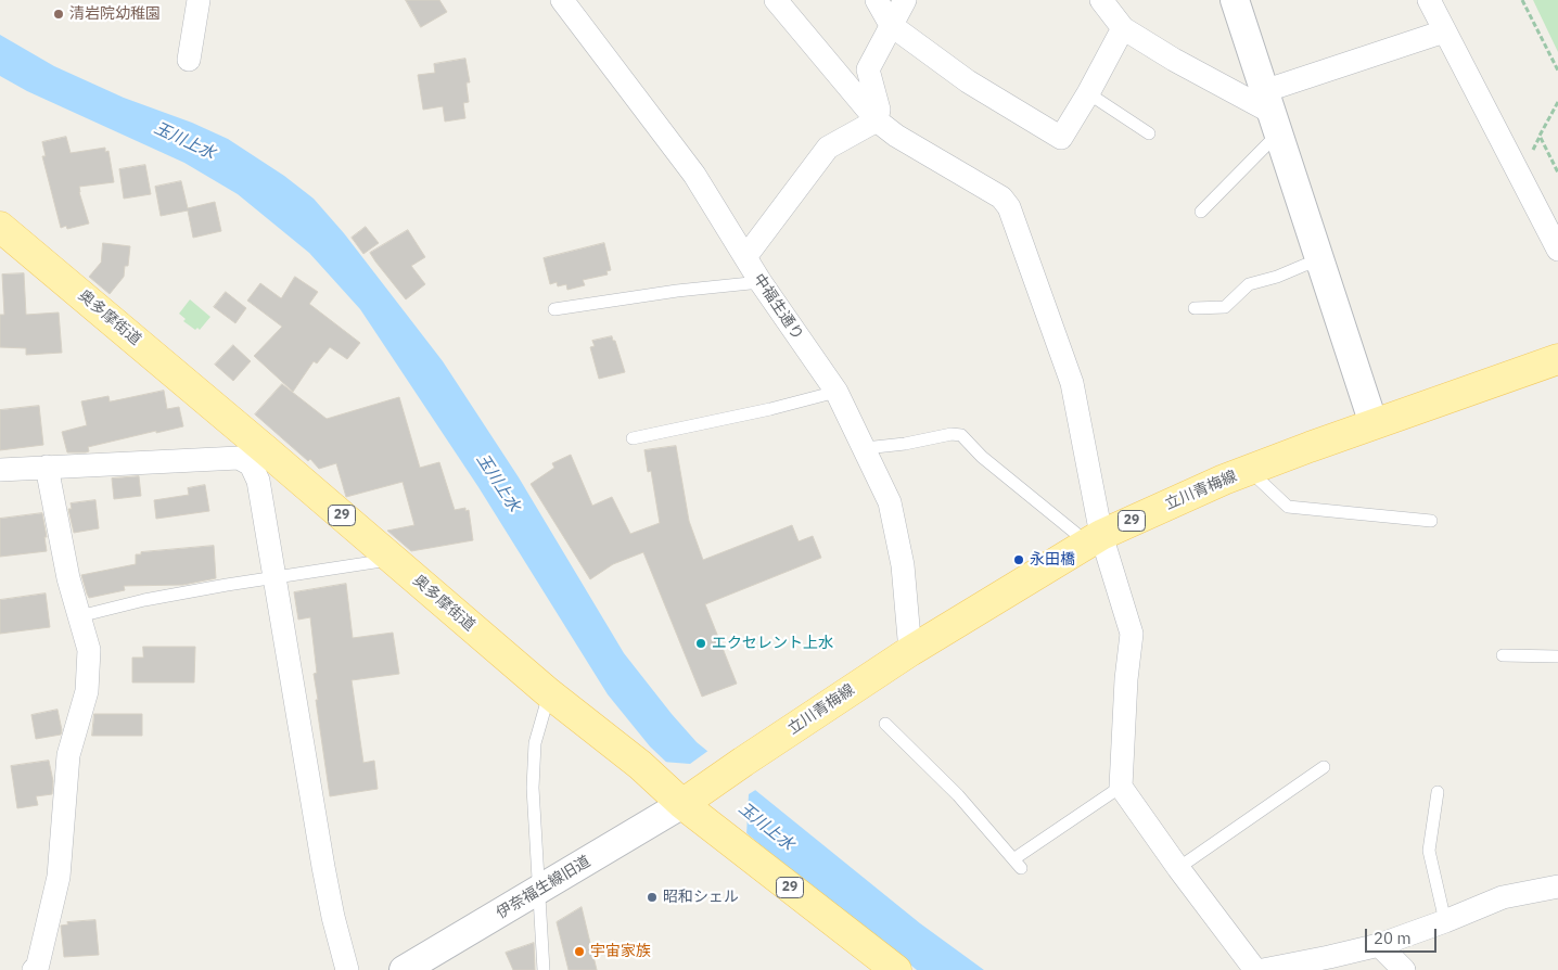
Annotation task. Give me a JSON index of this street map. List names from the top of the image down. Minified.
{"streets":{"main road":["奥多摩街道","立川青梅線","29"],"street":["中福生通り","伊奈福生線旧道"]},"crossings":[["中福生通り","立川青梅線"],["奥多摩街道","立川青梅線"],["奥多摩街道","伊奈福生線旧道"],["立川青梅線","伊奈福生線旧道"]],"water":["玉川上水"],"places":["清岩院幼稚園","永田橋","エクセレント上水","昭和シェル","宇宙家族"],"scale_bar":"20 m"}
